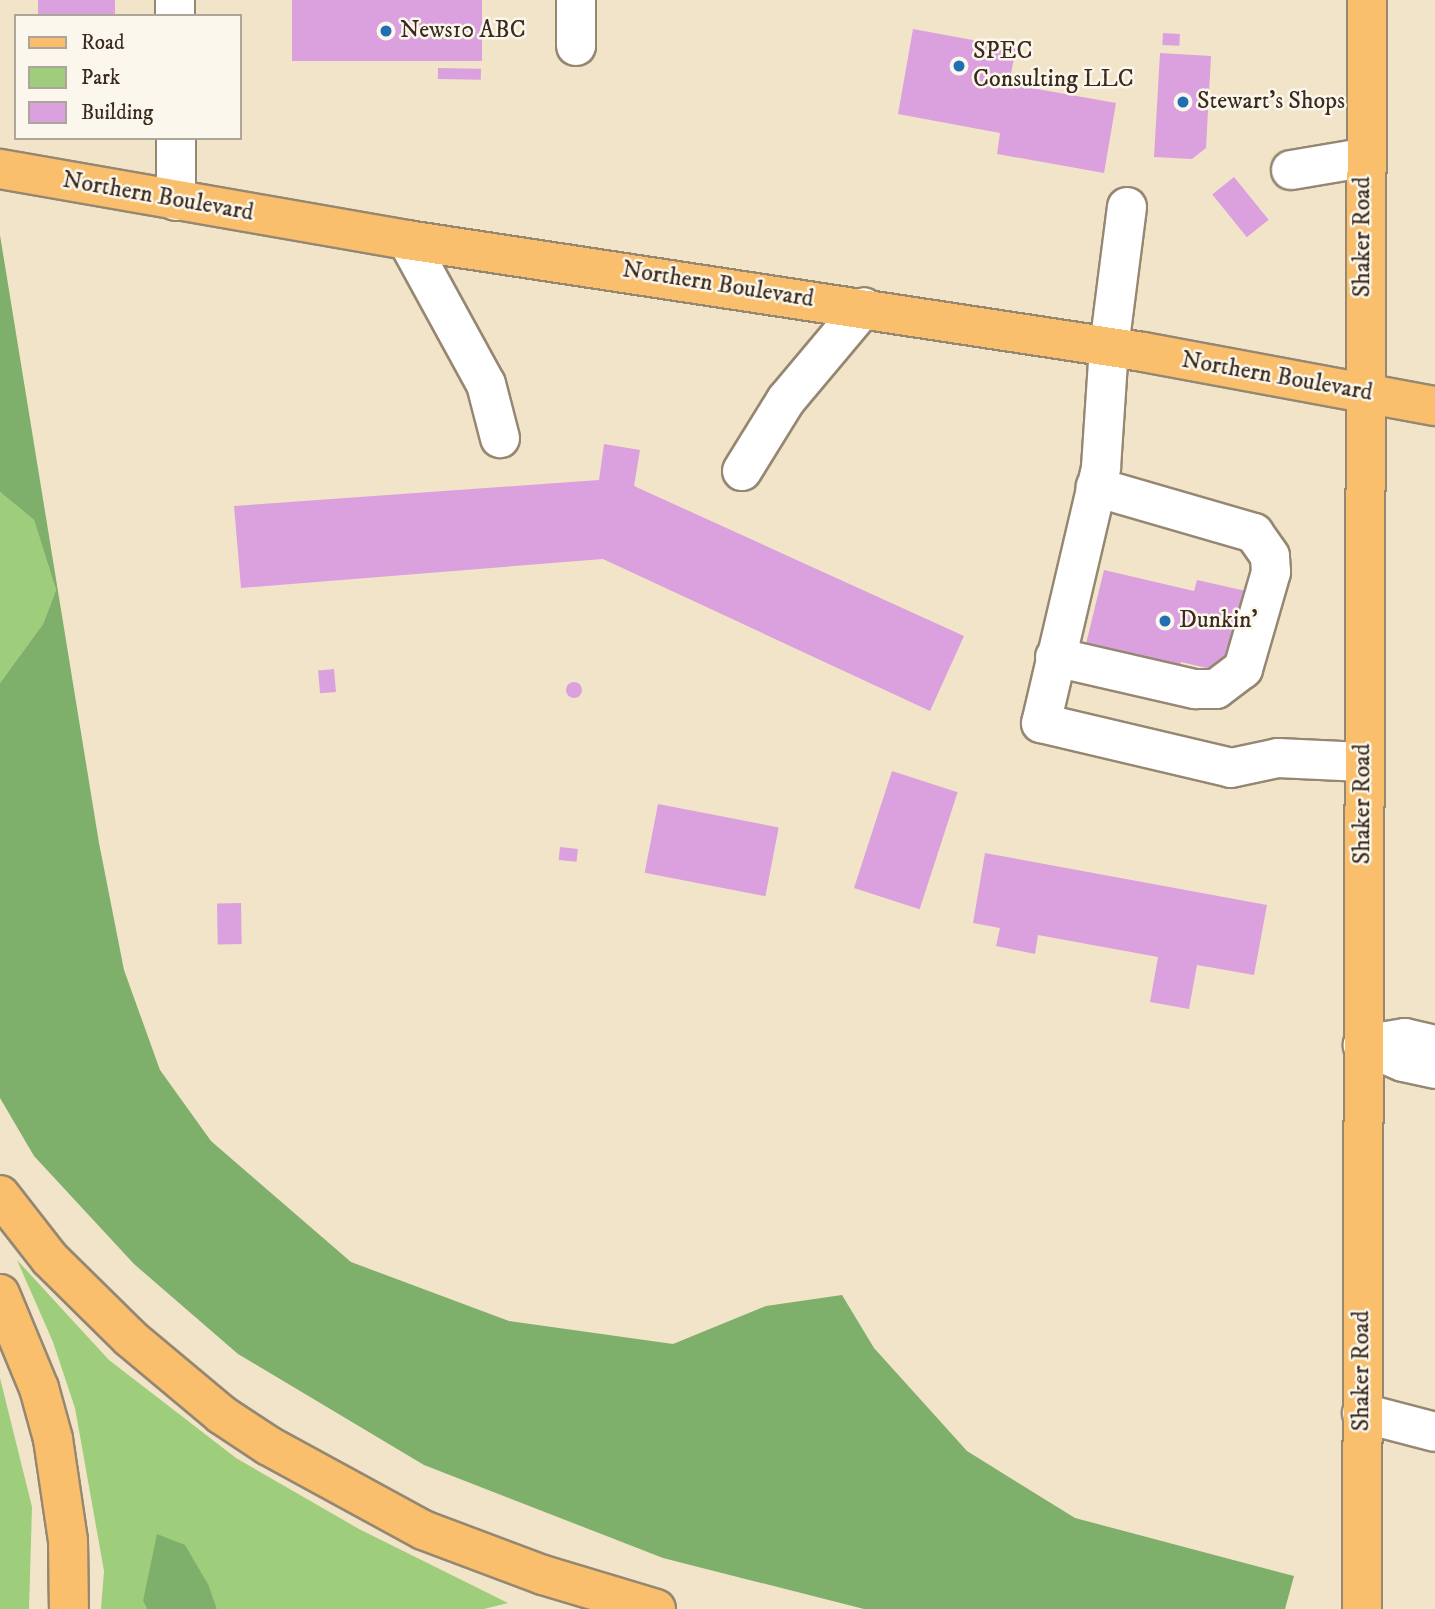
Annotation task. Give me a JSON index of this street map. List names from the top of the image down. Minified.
{"streets":{"main road":["Northern Boulevard","Shaker Road"]},"crossings":[["Northern Boulevard","Shaker Road"]],"places":["News10 ABC","SPEC Consulting LLC","Stewart's Shops","Dunkin'"],"legend":["Road","Park","Building"]}
